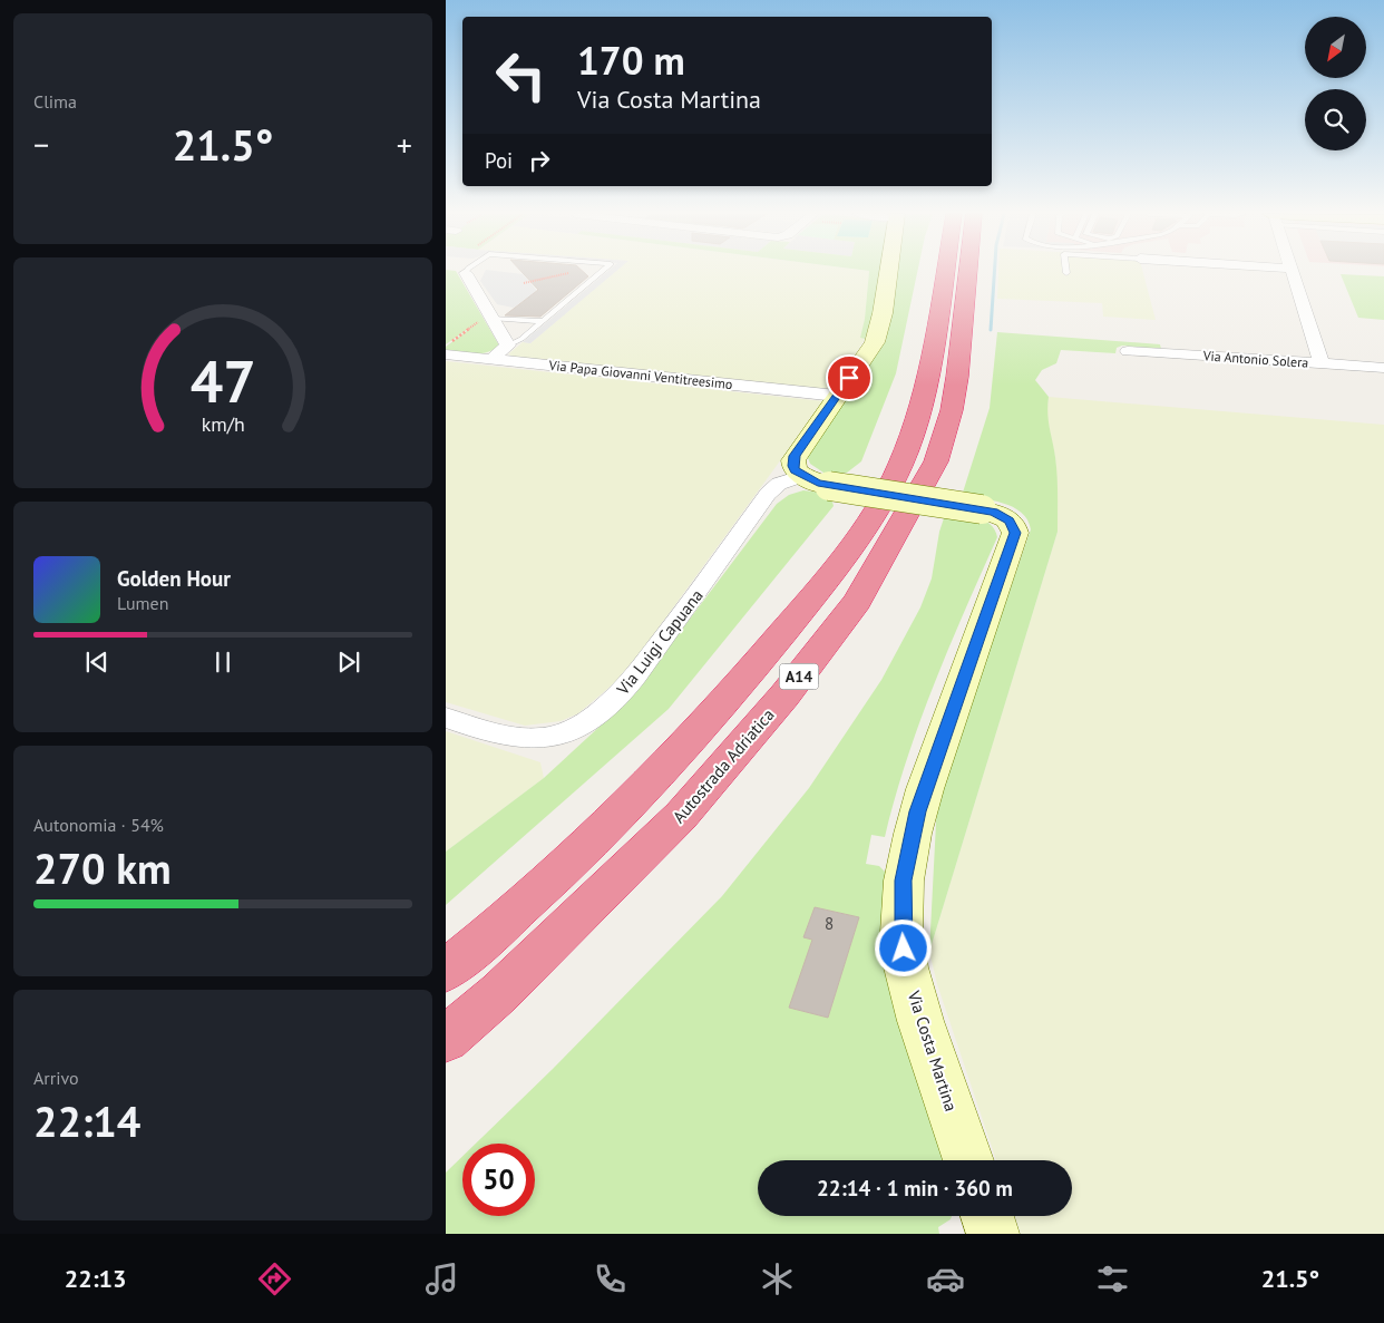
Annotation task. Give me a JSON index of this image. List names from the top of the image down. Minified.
{"streets":{"highway":["A14","Autostrada Adriatica"],"main road":["Via Costa Martina"],"street":["Via Antonio Solera","Via Papa Giovanni Ventitreesimo","Via Luigi Capuana"]},"crossings":[["Via Luigi Capuana","Via Costa Martina"]],"house_numbers":["8"],"north":"bottom left","page":{"tile":["Clima",["Autonomia · 54%","270 km"],["Arrivo","22:14"]],"turn":["170 m","Via Costa Martina"],"heat":["−","21.5°","+"],"then":"Poi","song":["Golden Hour","Lumen"],"limit":"50","trip":"22:14 · 1 min · 360 m","tabs":["22:13","21.5°"],"gauge":["47","km/h"]}}
